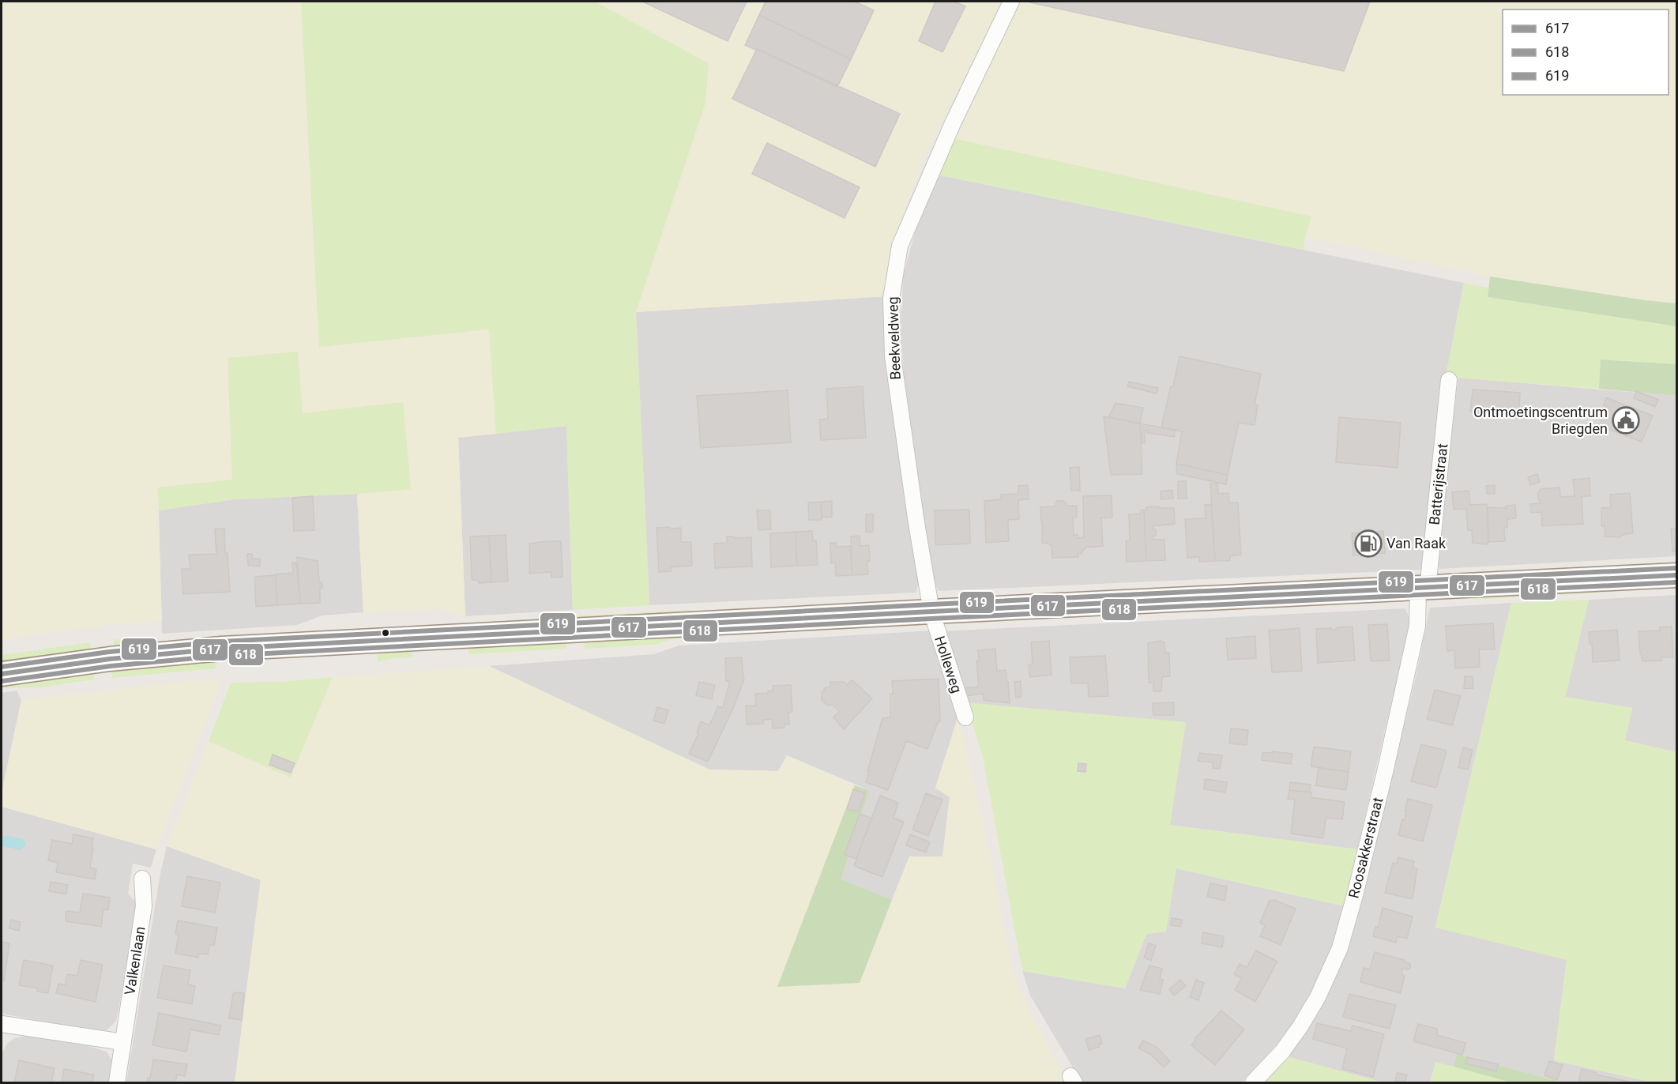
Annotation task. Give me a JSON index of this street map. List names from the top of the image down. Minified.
{"streets":{"street":["Beekveldweg","Batterijstraat","Holleweg","Roosakkerstraat","Valkenlaan"]},"crossings":[["Beekveldweg","Holleweg"],["Batterijstraat","Roosakkerstraat"]],"places":{"public building":["Ontmoetingscentrum Briegden"],"fuel station":["Van Raak"]},"lines":["transit line 619","transit line 617","transit line 618"],"legend":["617","618","619"]}
